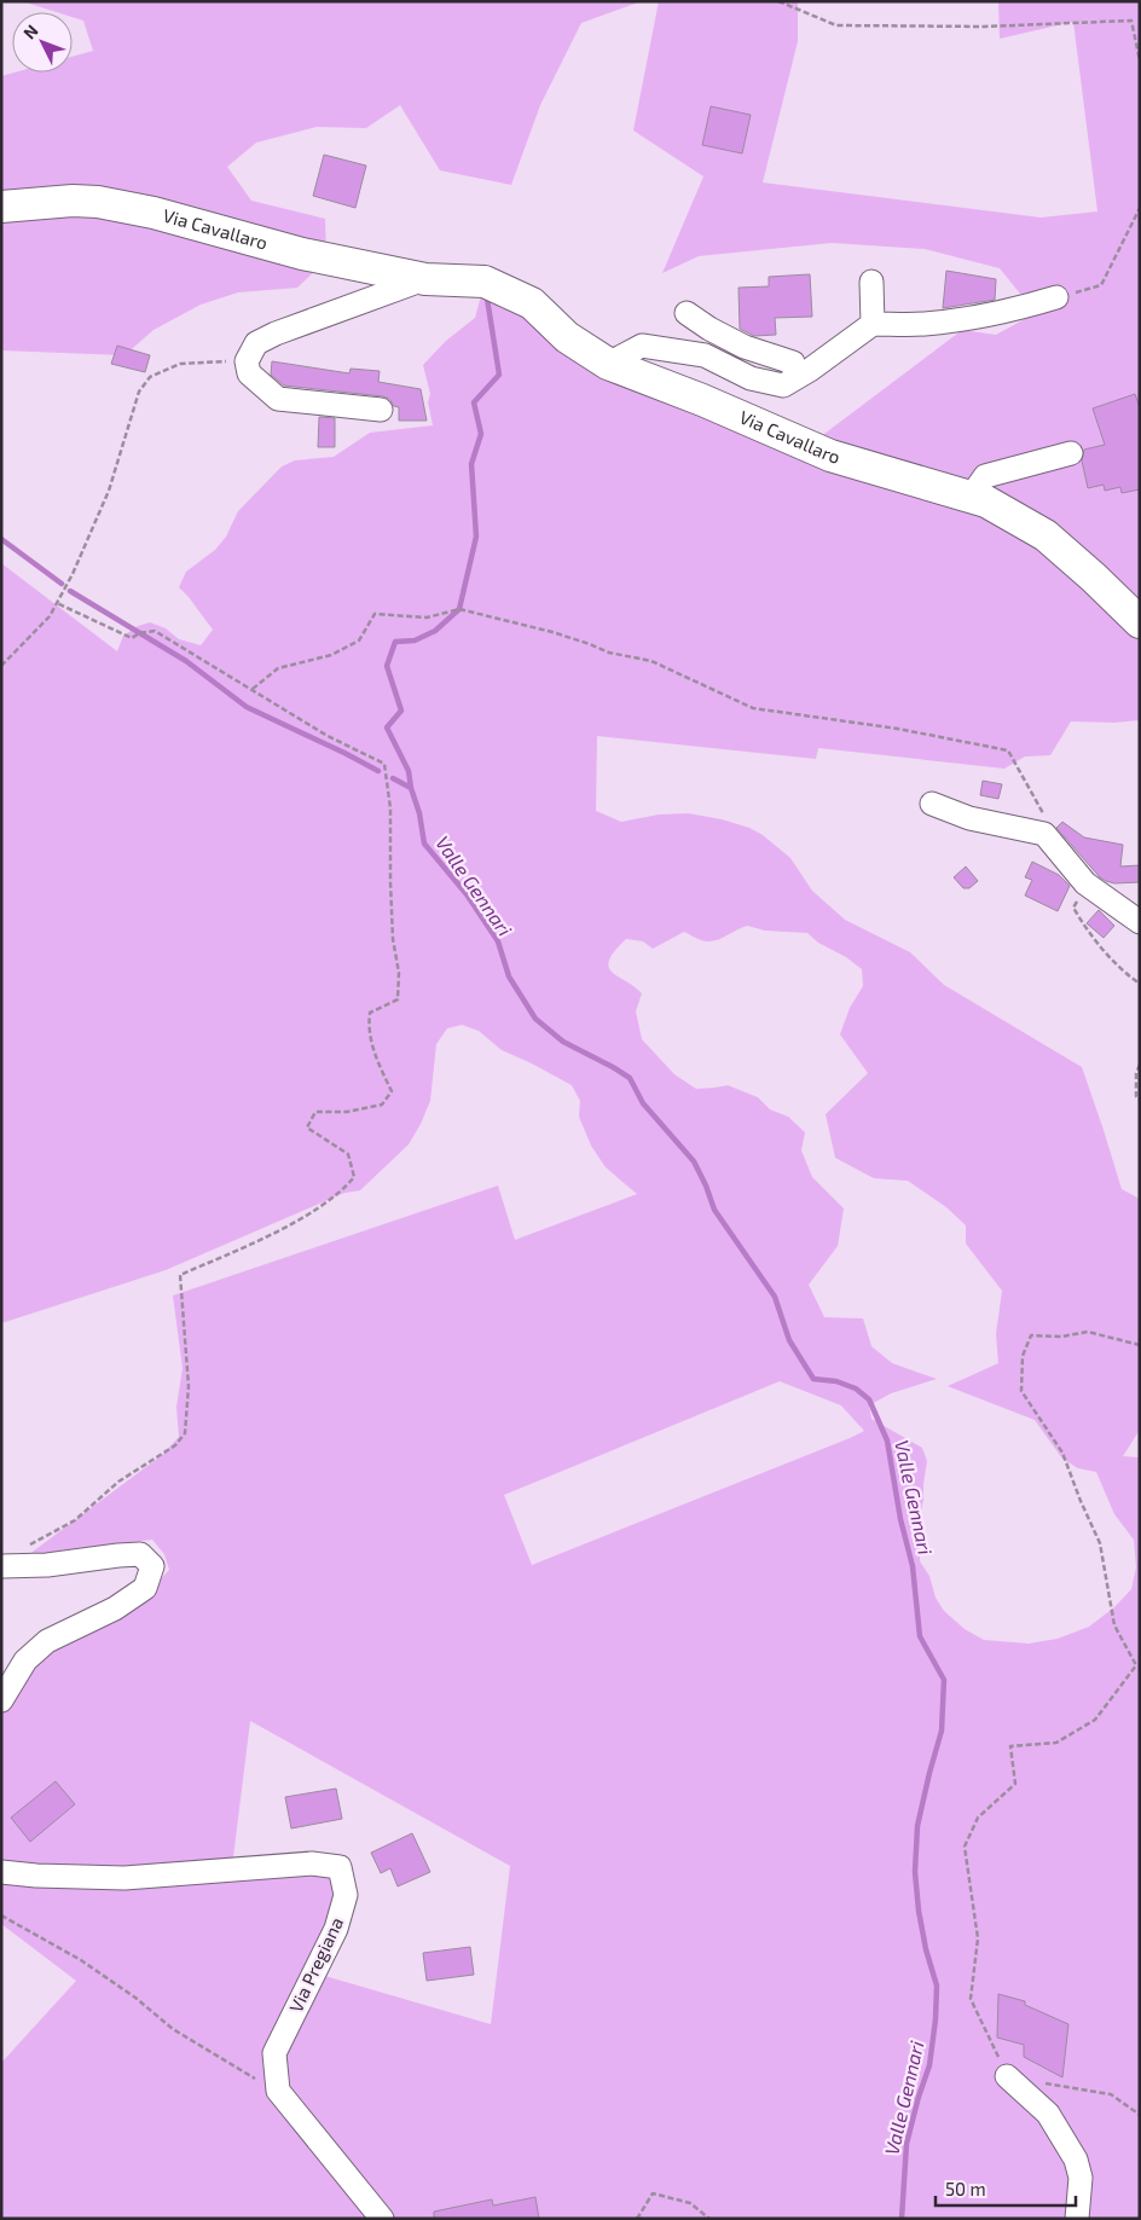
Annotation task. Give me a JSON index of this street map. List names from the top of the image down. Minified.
{"streets":{"street":["Via Cavallaro","Via Pregiana"]},"water":["Valle Gennari"],"scale_bar":"50 m","north":"top left"}
